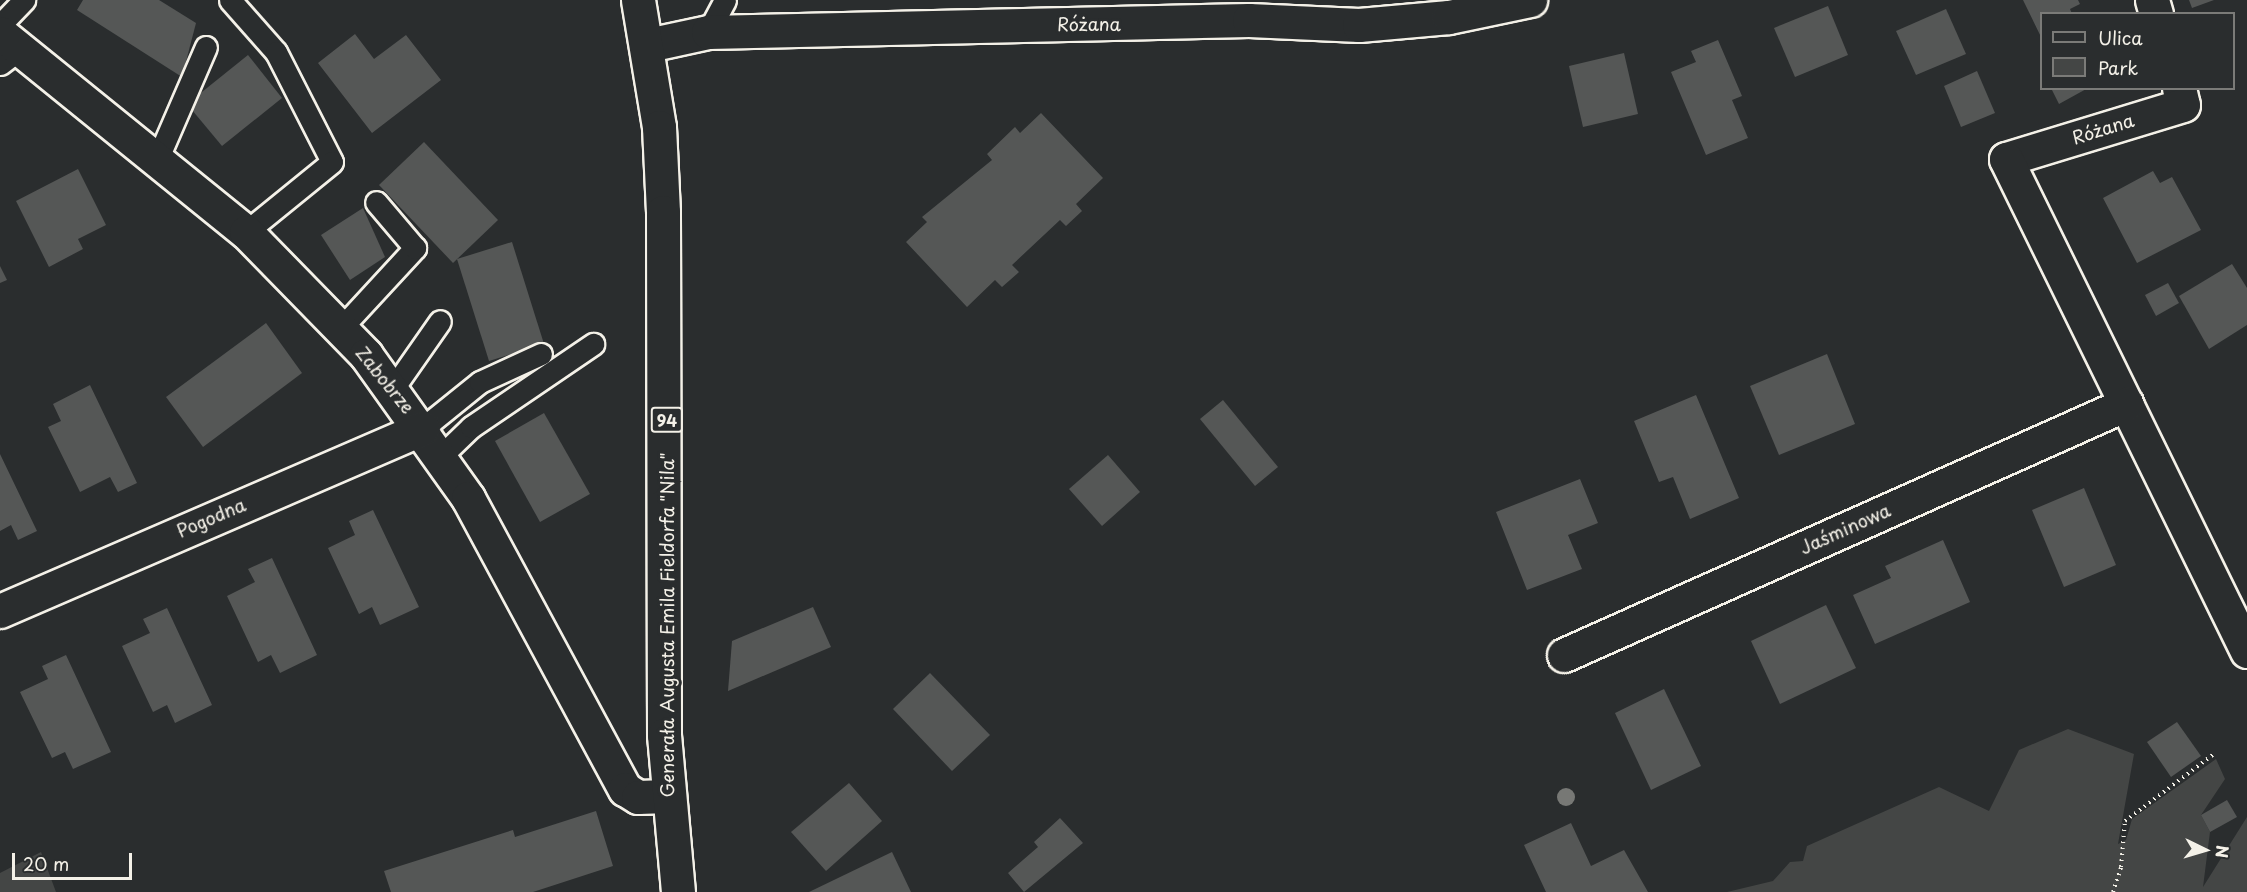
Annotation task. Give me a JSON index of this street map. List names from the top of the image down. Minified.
{"streets":{"street":["Różana","Zabobrze","94","Pogodna","Jaśminowa","Generała Augusta Emila Fieldorfa \"Nila\""]},"crossings":[["Różana","Jaśminowa"],["Różana","Generała Augusta Emila Fieldorfa \"Nila\""],["Zabobrze","Pogodna"],["Zabobrze","Generała Augusta Emila Fieldorfa \"Nila\""]],"legend":["Ulica","Park"],"scale_bar":"20 m","north":"right"}
